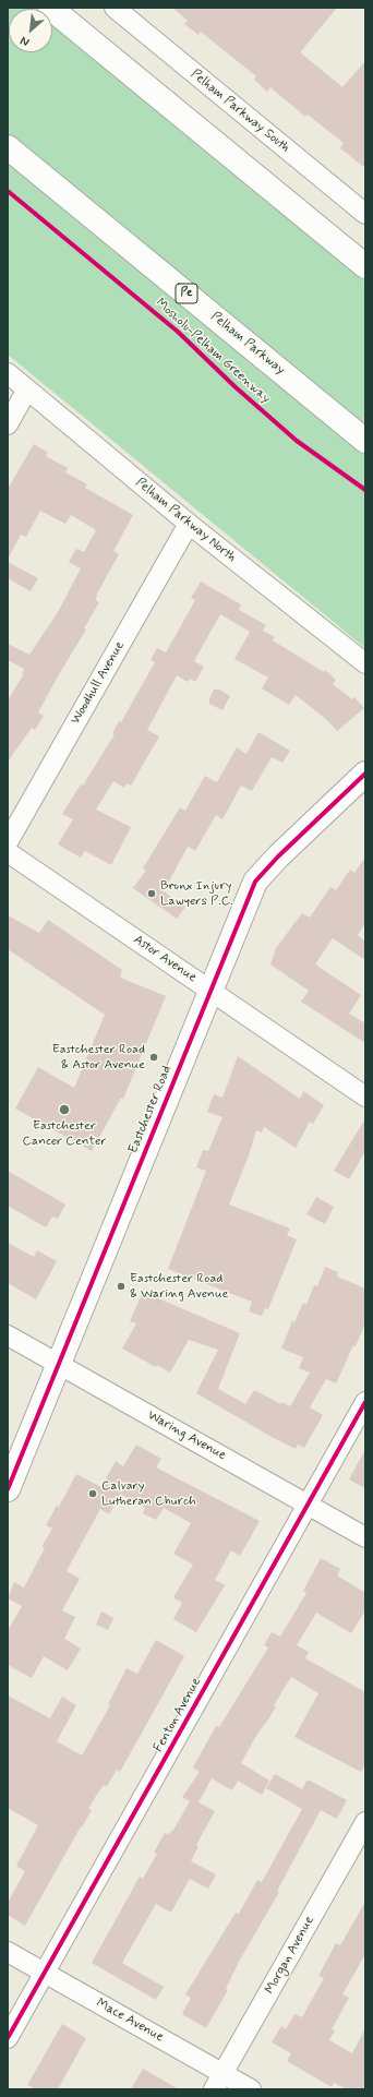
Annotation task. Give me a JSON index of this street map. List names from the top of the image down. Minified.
{"streets":{"main road":["Pe","Pelham Parkway","Eastchester Road"],"street":["Pelham Parkway South","Pelham Parkway North","Woodhull Avenue","Astor Avenue","Waring Avenue","Fenton Avenue","Morgan Avenue","Mace Avenue"],"cycle path":["Mosholu-Pelham Greenway"]},"crossings":[["Pelham Parkway North","Woodhull Avenue"],["Astor Avenue","Eastchester Road"],["Eastchester Road","Waring Avenue"],["Waring Avenue","Fenton Avenue"],["Fenton Avenue","Mace Avenue"],["Morgan Avenue","Mace Avenue"]],"places":["Bronx Injury Lawyers P.C.","Eastchester Road & Astor Avenue","Eastchester Cancer Center","Eastchester Road & Waring Avenue","Calvary Lutheran Church"],"north":"bottom left"}
